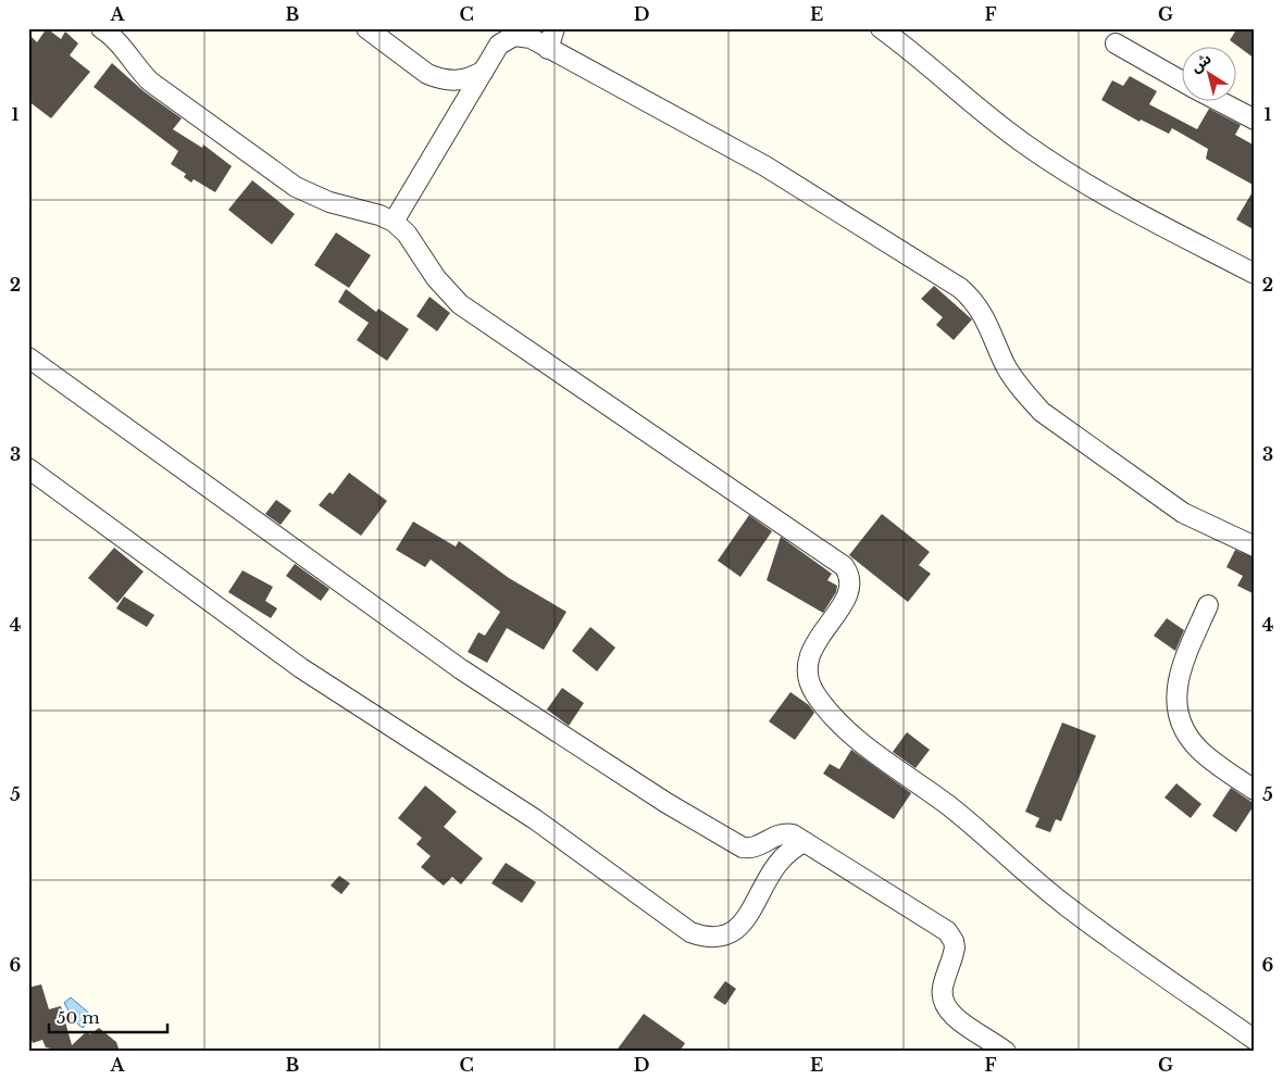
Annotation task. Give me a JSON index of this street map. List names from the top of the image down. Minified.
{"scale_bar":"50 m","north":"top left","grid":{"columns":["A","B","C","D","E","F","G"],"rows":["1","2","3","4","5","6"]}}
